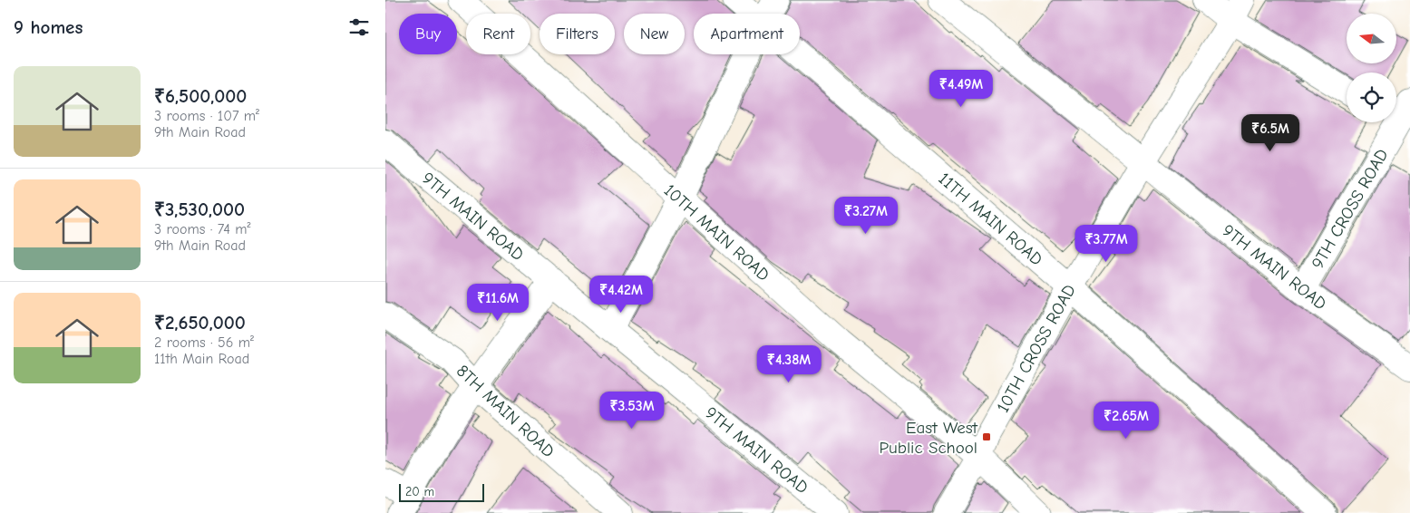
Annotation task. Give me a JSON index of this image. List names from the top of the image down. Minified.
{"streets":{"street":["9TH CROSS ROAD","9TH MAIN ROAD","11TH MAIN ROAD","10TH MAIN ROAD","10TH CROSS ROAD","8TH MAIN ROAD"]},"crossings":[["9TH CROSS ROAD","9TH MAIN ROAD"],["9TH MAIN ROAD","10TH CROSS ROAD"],["11TH MAIN ROAD","10TH CROSS ROAD"],["10TH MAIN ROAD","10TH CROSS ROAD"]],"places":{"transit":["East West Public School"]},"scale_bar":"20 m","north":"left","page":{"heading":"9 homes","chip":["Buy","Rent","Filters","New","Apartment"],"list":[{"name":"₹6,500,000","note":"3 rooms · 107 m² · 9th Main Road"},{"name":"₹3,530,000","note":"3 rooms · 74 m² · 9th Main Road"},{"name":"₹2,650,000","note":"2 rooms · 56 m² · 11th Main Road"}],"price":["₹4.49M","₹6.5M","₹3.27M","₹3.77M","₹4.42M","₹11.6M","₹4.38M","₹3.53M","₹2.65M"],"scale":"20 m"}}
